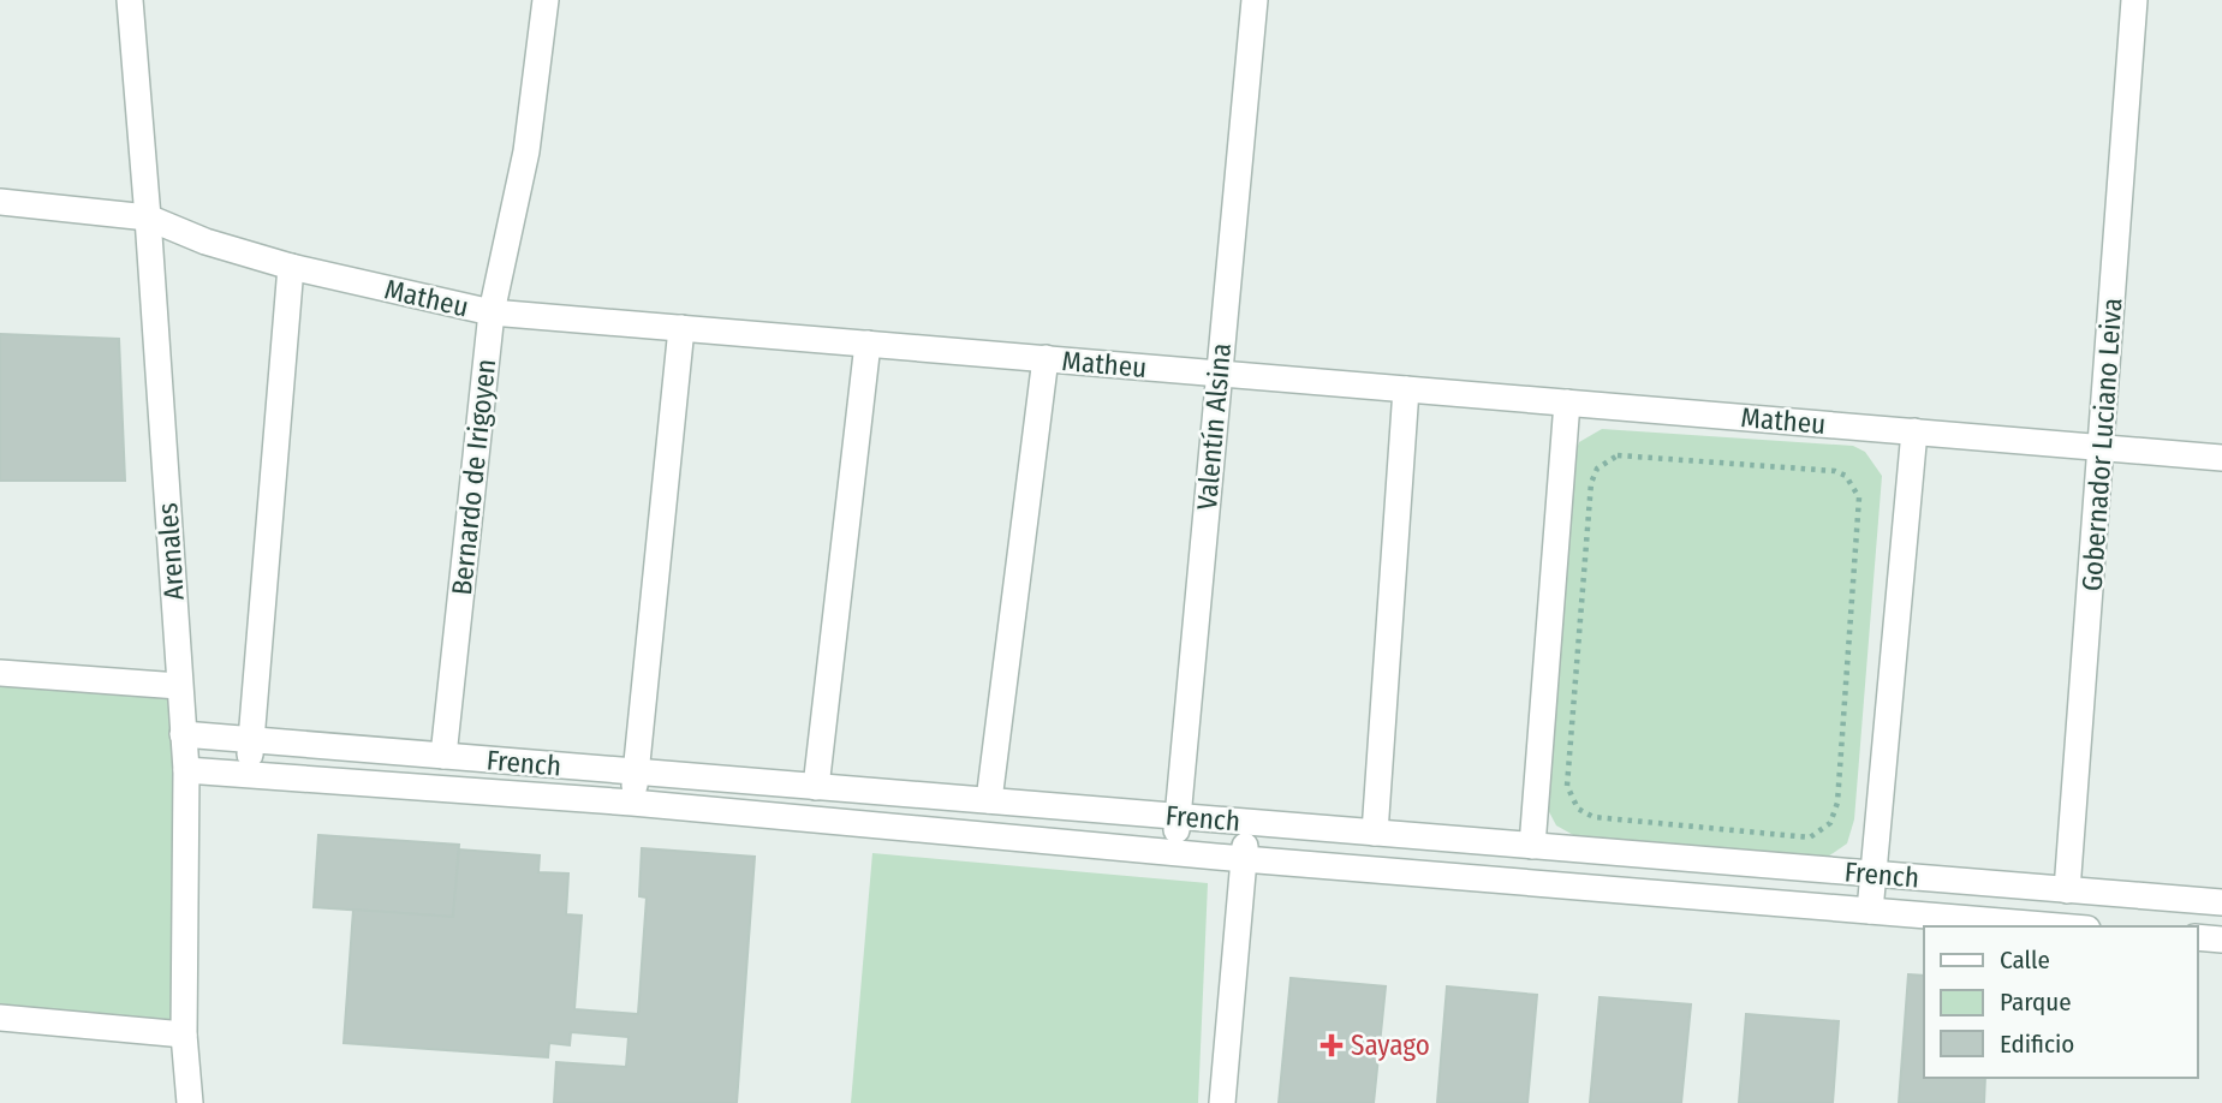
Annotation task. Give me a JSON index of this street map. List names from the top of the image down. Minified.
{"streets":{"street":["Matheu","Valentín Alsina","Gobernador Luciano Leiva","Bernardo de Irigoyen","Arenales","French"]},"crossings":[["Matheu","Valentín Alsina"],["Matheu","Gobernador Luciano Leiva"],["Matheu","Bernardo de Irigoyen"],["Matheu","Arenales"],["Valentín Alsina","French"],["Gobernador Luciano Leiva","French"],["Bernardo de Irigoyen","French"],["Arenales","French"]],"places":{"health":["Sayago"]},"legend":["Calle","Parque","Edificio"]}
